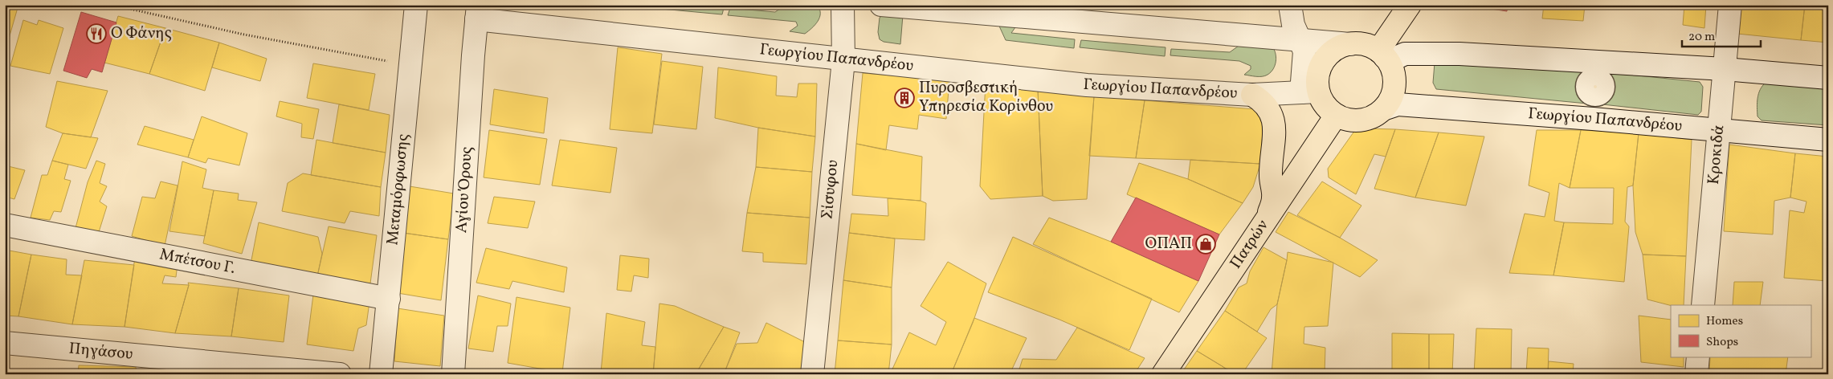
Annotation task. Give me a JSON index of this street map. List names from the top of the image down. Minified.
{"streets":{"main road":["Πατρών"],"street":["Γεωργίου Παπανδρέου","Κροκιδά","Μεταμόρφωσης","Αγίου Όρους","Σίσυφου","Μπέτσου Γ.","Πηγάσου"]},"crossings":[["Γεωργίου Παπανδρέου","Κροκιδά"],["Γεωργίου Παπανδρέου","Αγίου Όρους"],["Γεωργίου Παπανδρέου","Σίσυφου"],["Γεωργίου Παπανδρέου","Πατρών"],["Μεταμόρφωσης","Μπέτσου Γ."]],"places":{"restaurant":["Ο Φάνης"],"building":["Πυροσβεστική Υπηρεσία Κορίνθου"],"shop":["ΟΠΑΠ"]},"legend":["Homes","Shops"],"scale_bar":"20 m"}
